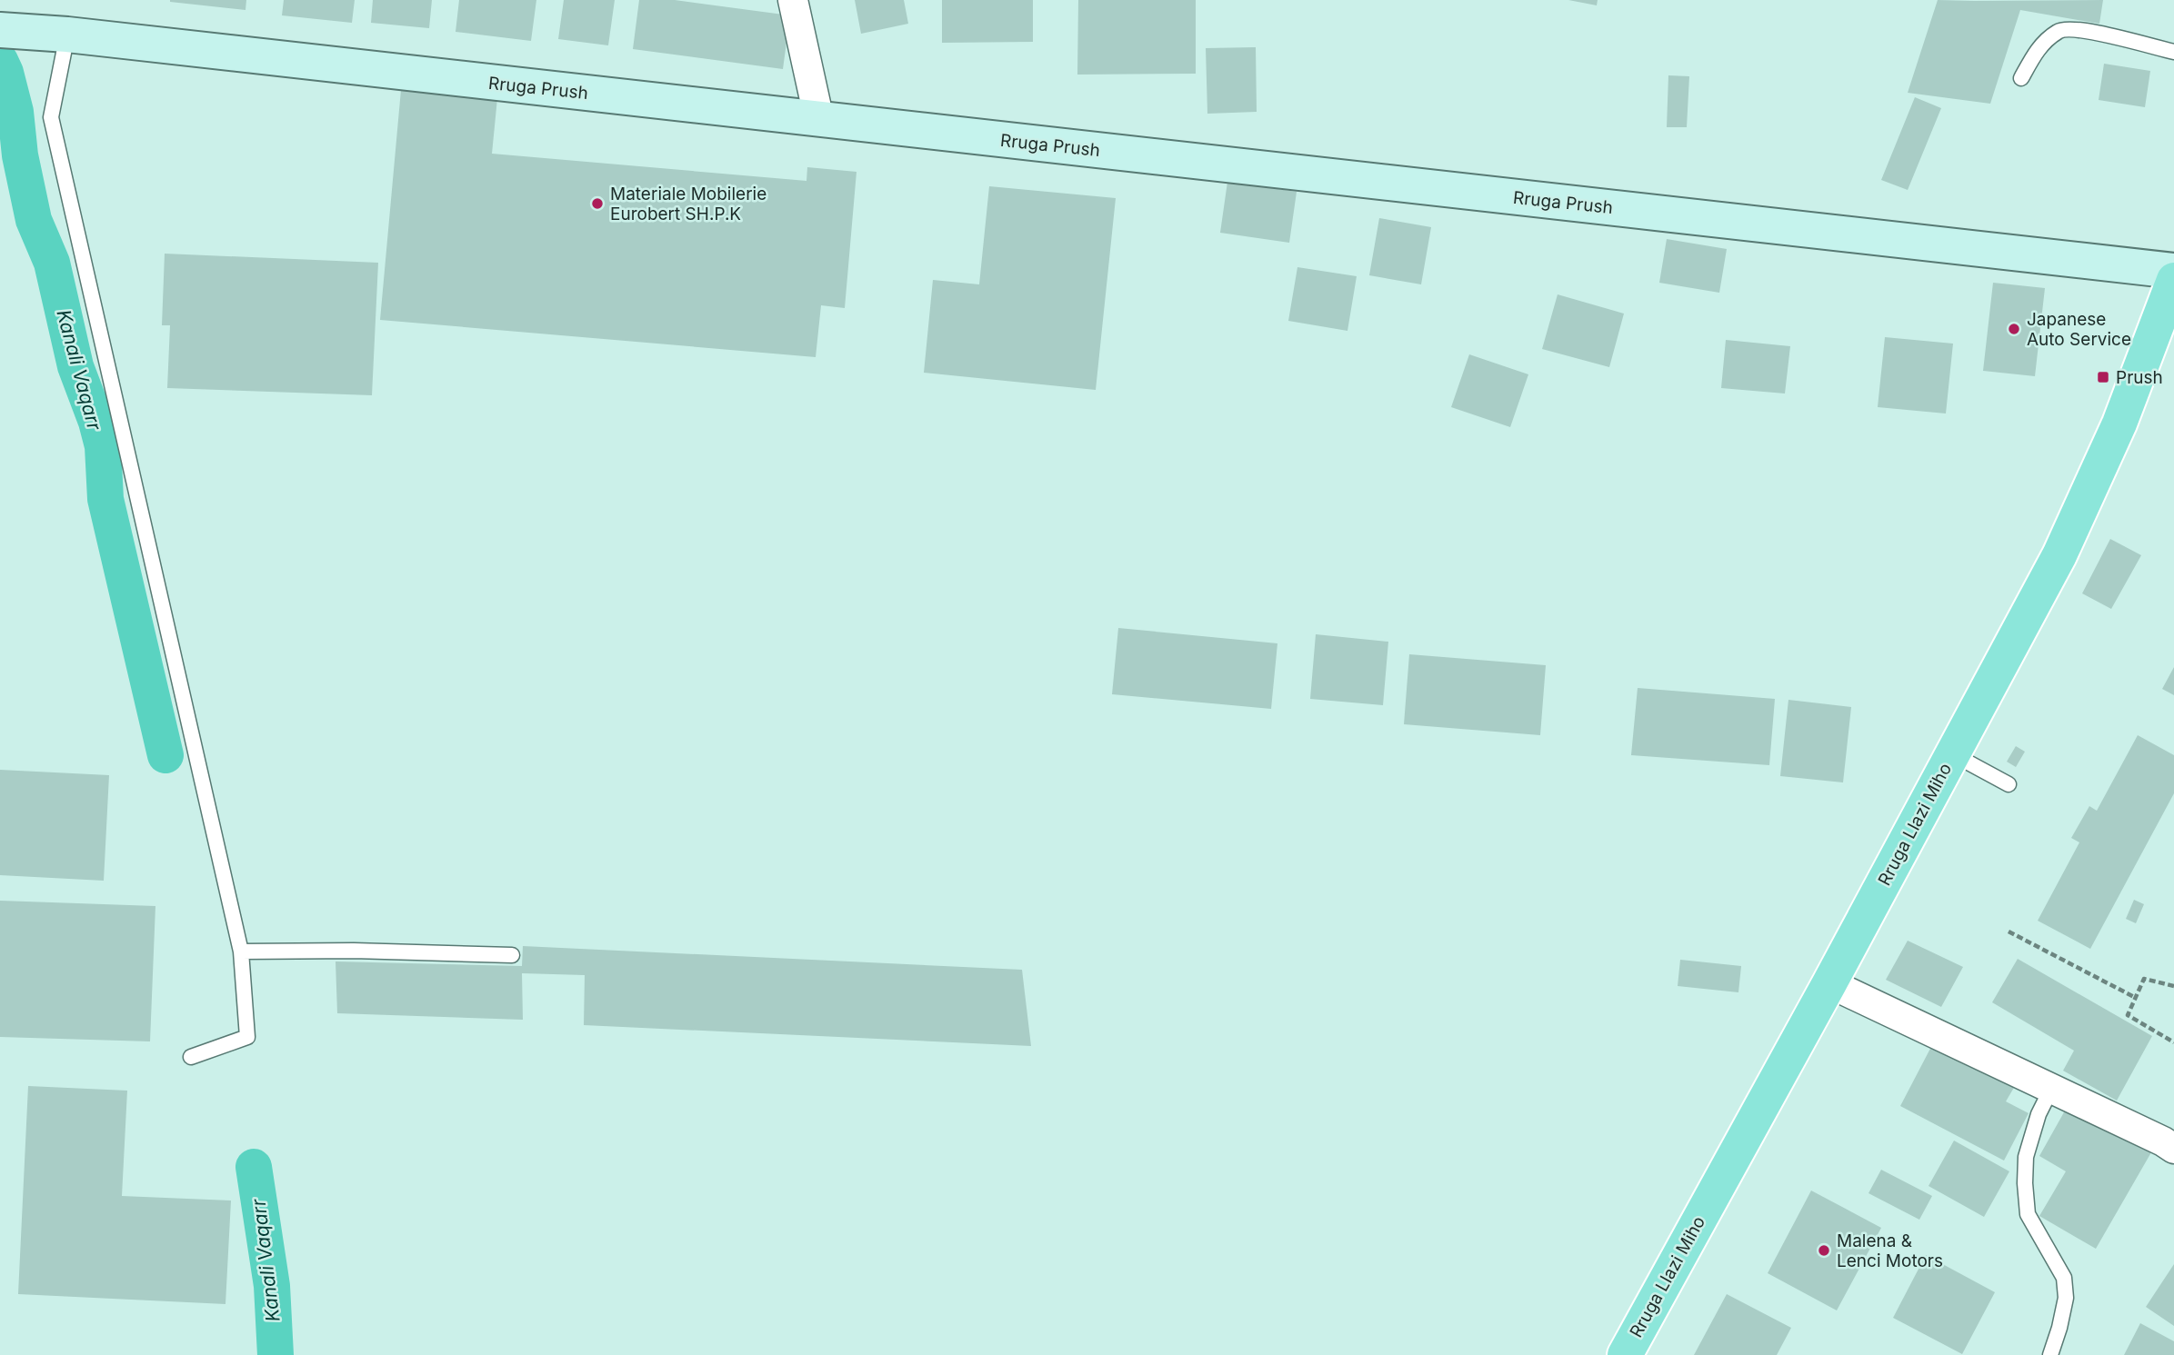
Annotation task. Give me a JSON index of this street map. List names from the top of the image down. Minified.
{"streets":{"main road":["Rruga Llazi Miho"],"street":["Rruga Prush"]},"water":["Kanali Vaqarr"],"places":{"other":["Materiale Mobilerie Eurobert SH.P.K","Japanese Auto Service","Malena & Lenci Motors"],"transit":["Prush"]}}
